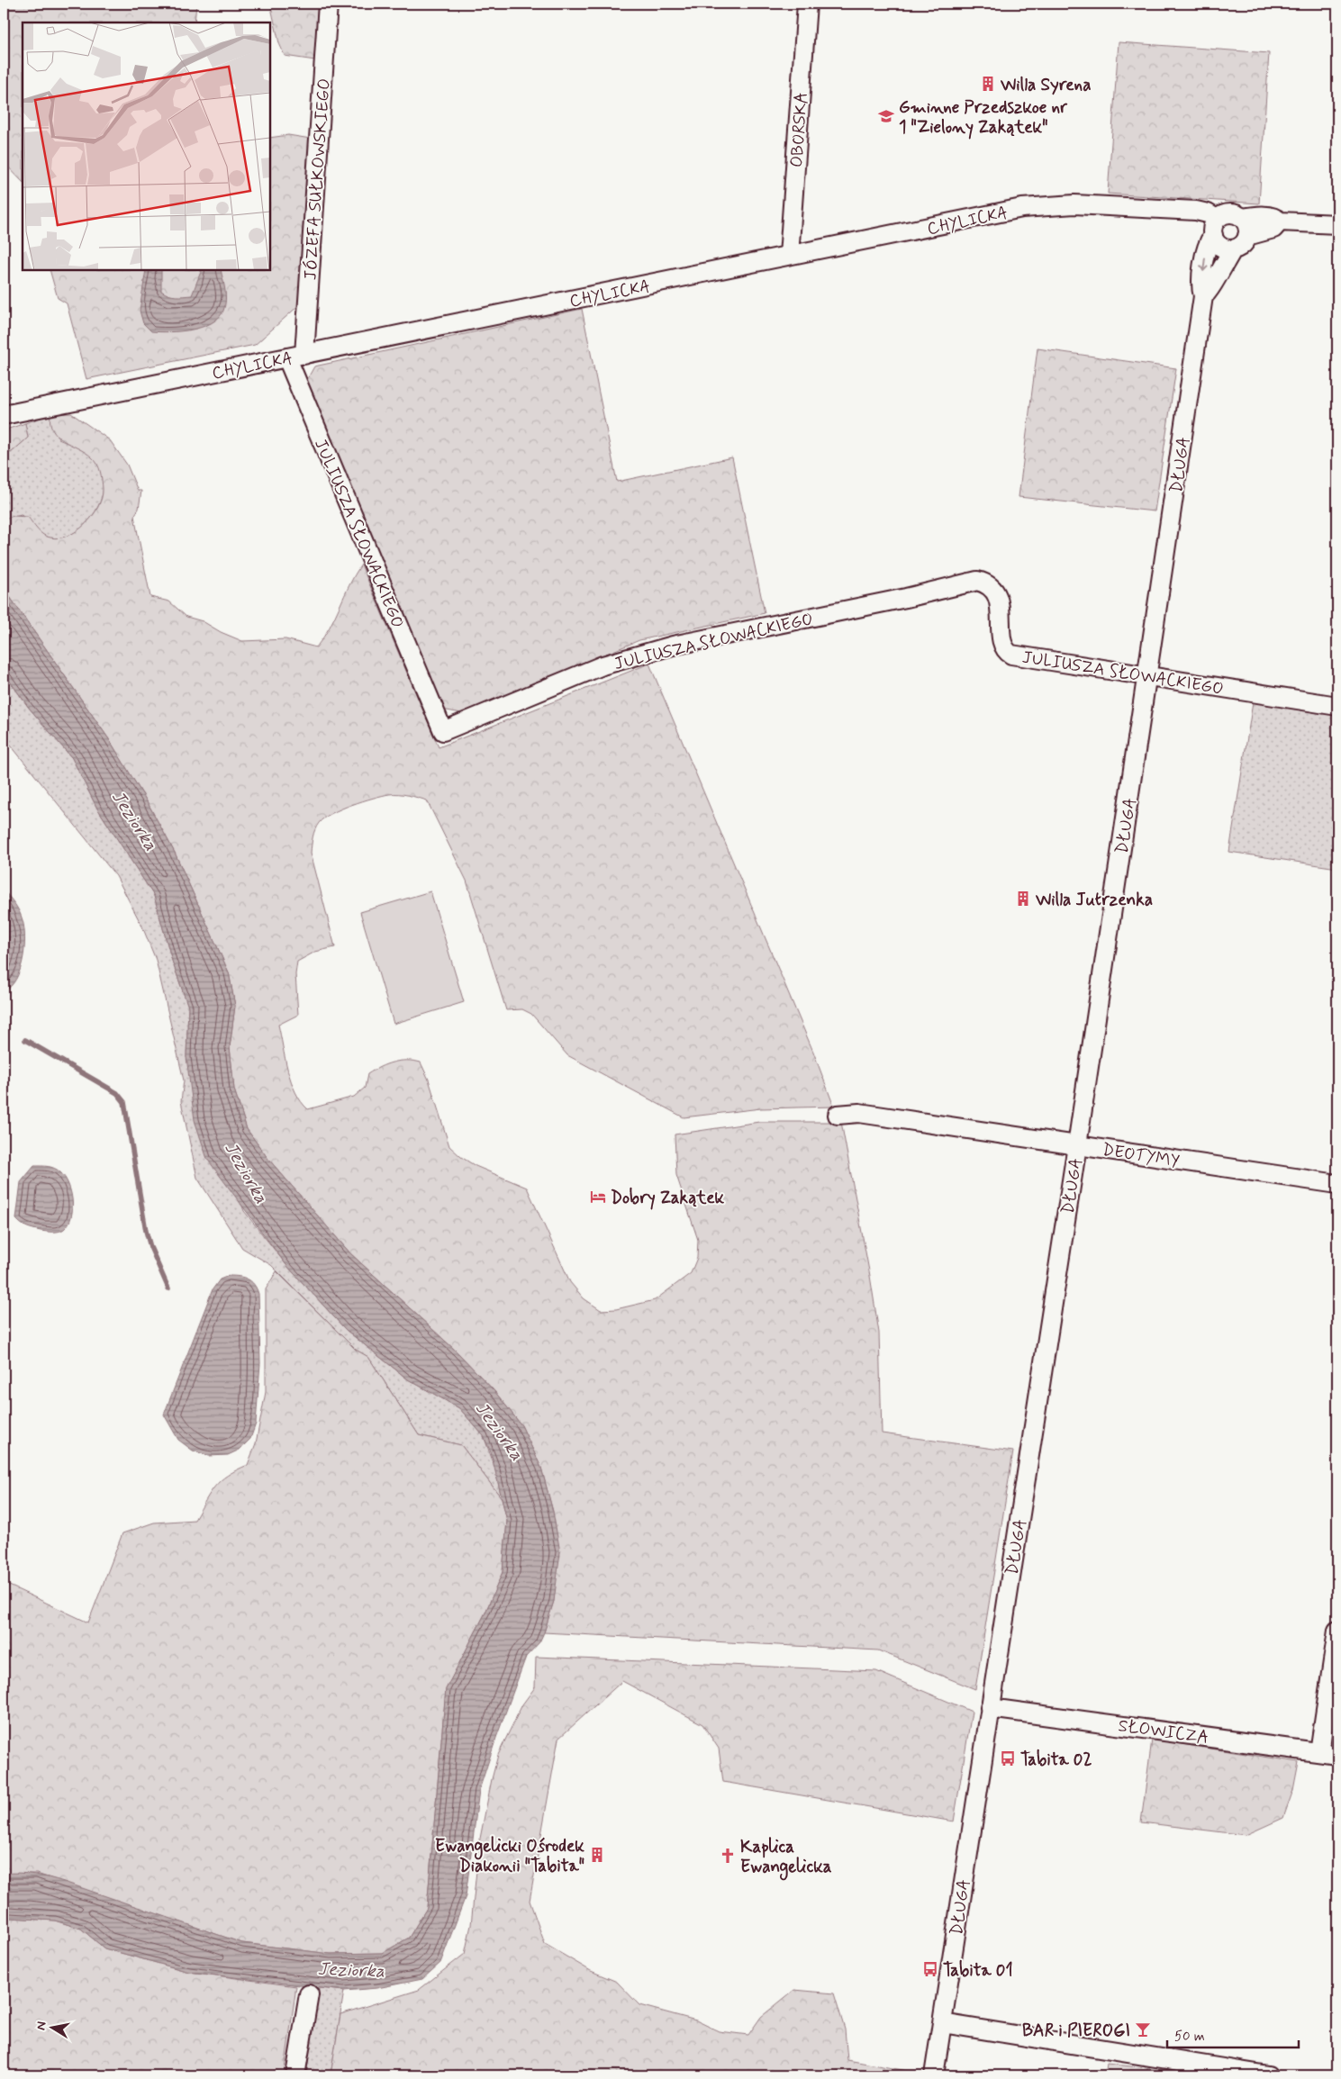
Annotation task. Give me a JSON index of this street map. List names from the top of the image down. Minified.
{"streets":{"street":["OBORSKA","JÓZEFA SUŁKOWSKIEGO","CHYLICKA","DŁUGA","JULIUSZA SŁOWACKIEGO","DEOTYMY","SŁOWICZA"]},"crossings":[["OBORSKA","CHYLICKA"],["JÓZEFA SUŁKOWSKIEGO","CHYLICKA"],["CHYLICKA","DŁUGA"],["CHYLICKA","JULIUSZA SŁOWACKIEGO"],["DŁUGA","JULIUSZA SŁOWACKIEGO"],["DŁUGA","DEOTYMY"],["DŁUGA","SŁOWICZA"]],"water":["Jeziorka"],"places":{"building":["Willa Syrena","Willa Jutrzenka","Ewangelicki Ośrodek Diakonii \"Tabita\""],"school or university":["Gminne Przedszkoe nr 1 \"Zielony Zakątek\""],"hotel":["Dobry Zakątek"],"bus stop":["Tabita 02","Tabita 01"],"church":["Kaplica Ewangelicka"],"bar":["BAR i PIEROGI"]},"scale_bar":"50 m","north":"left"}
